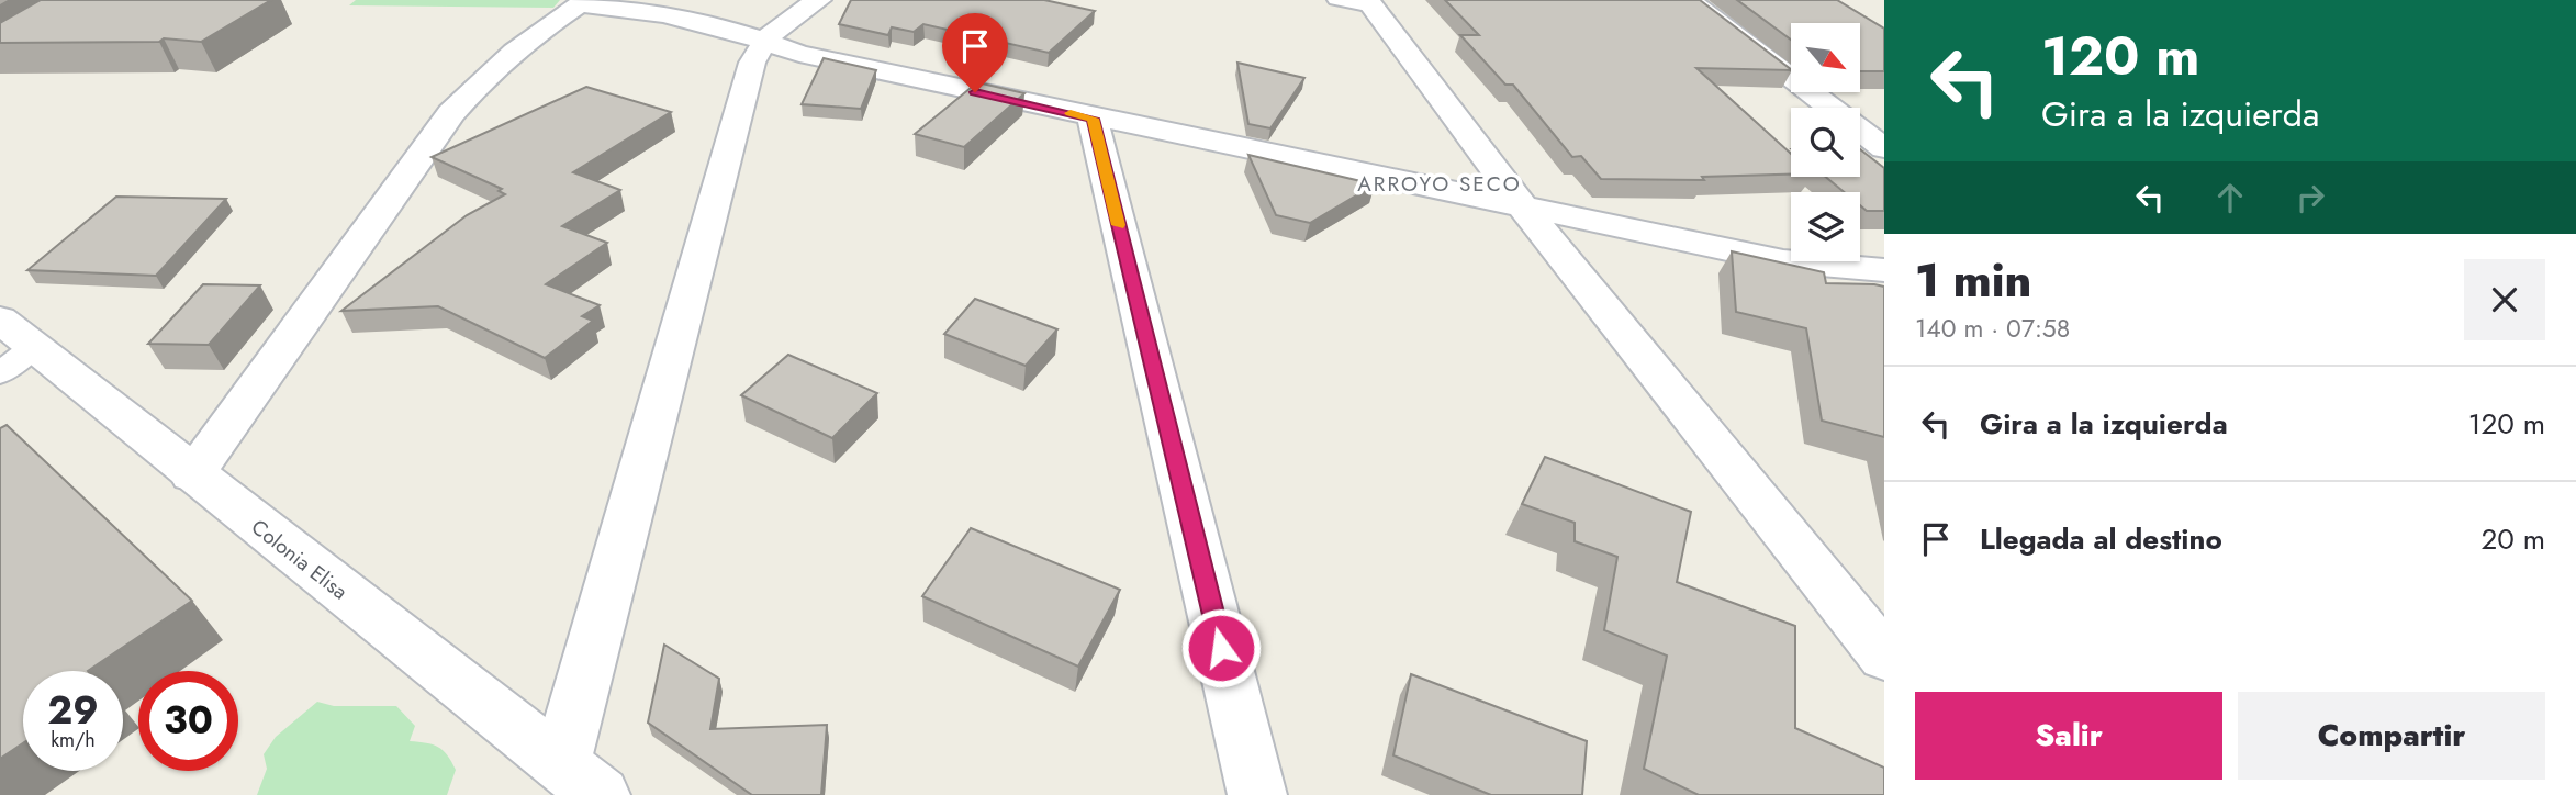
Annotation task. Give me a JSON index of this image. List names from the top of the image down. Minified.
{"streets":{"street":["Colonia Elisa"]},"districts":["ARROYO SECO"],"north":"bottom right","page":{"turn":["120 m","Gira a la izquierda"],"heading":["1 min","140 m · 07:58"],"list":[{"name":"Gira a la izquierda","value":"120 m"},{"name":"Llegada al destino","value":"20 m"}],"speed":"29 km/h","limit":"30","buttons":["Salir","Compartir"]}}
